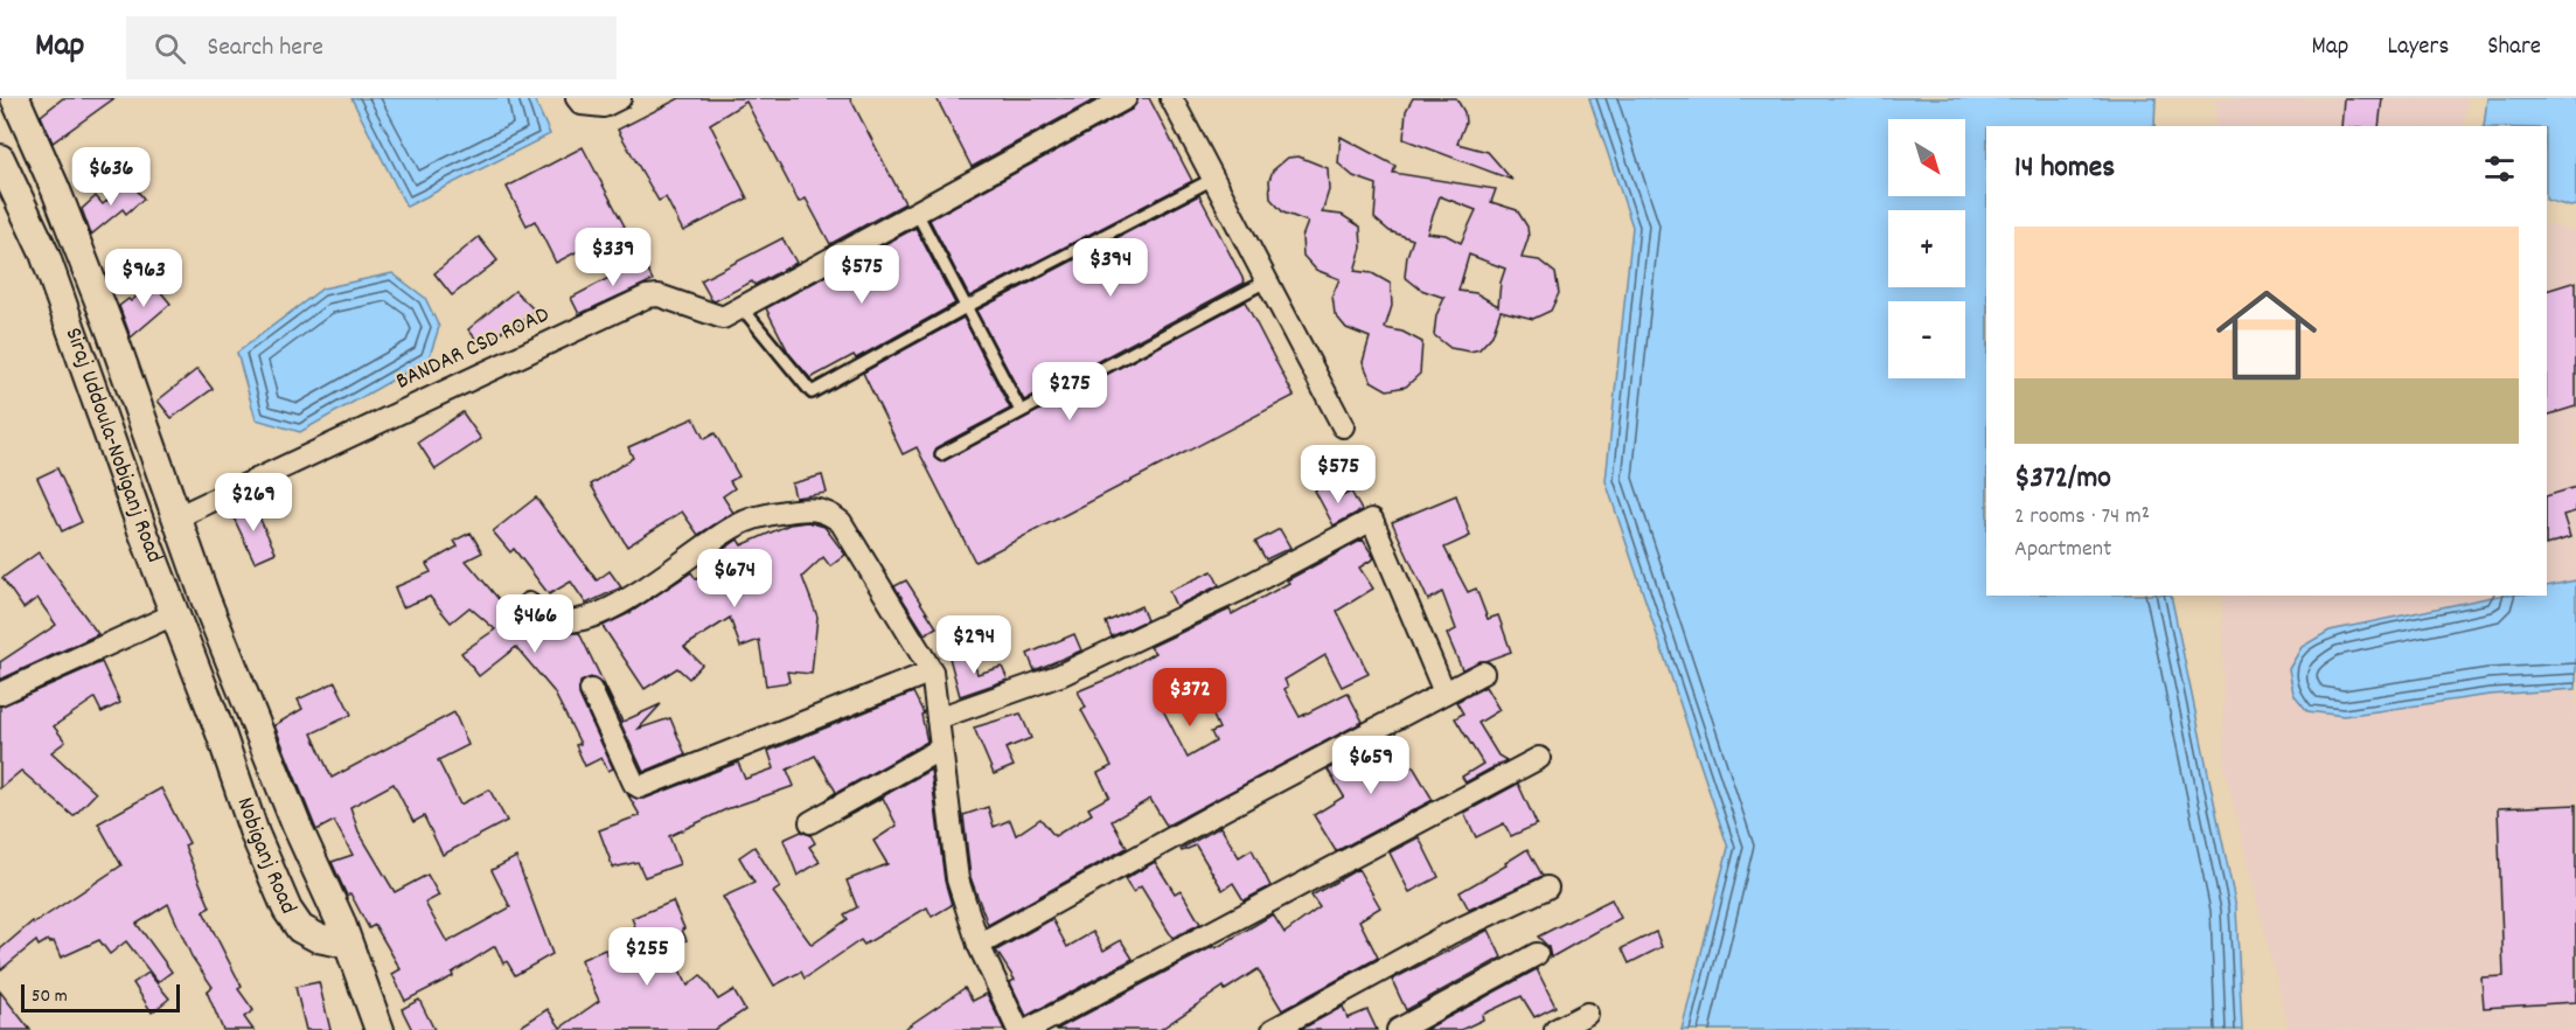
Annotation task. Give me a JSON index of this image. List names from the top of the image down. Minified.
{"streets":{"main road":["Siraj Uddoula-Nobiganj Road","Nobiganj Road"],"street":["BANDAR CSD ROAD"]},"crossings":[["BANDAR CSD ROAD","Siraj Uddoula-Nobiganj Road"],["Siraj Uddoula-Nobiganj Road","Nobiganj Road"]],"scale_bar":"50 m","north":"bottom right","page":{"header":"Map","search":"Search here","nav":["Map","Layers","Share"],"map_buttons":["+","−"],"heading":"14 homes","price":["$636","$339","$394","$575","$963","$275","$575","$269","$674","$466","$294","$372","$659","$255"],"list":[{"name":"$372/mo","note":"2 rooms · 74 m² · Apartment"}],"scale":"50 m"}}
